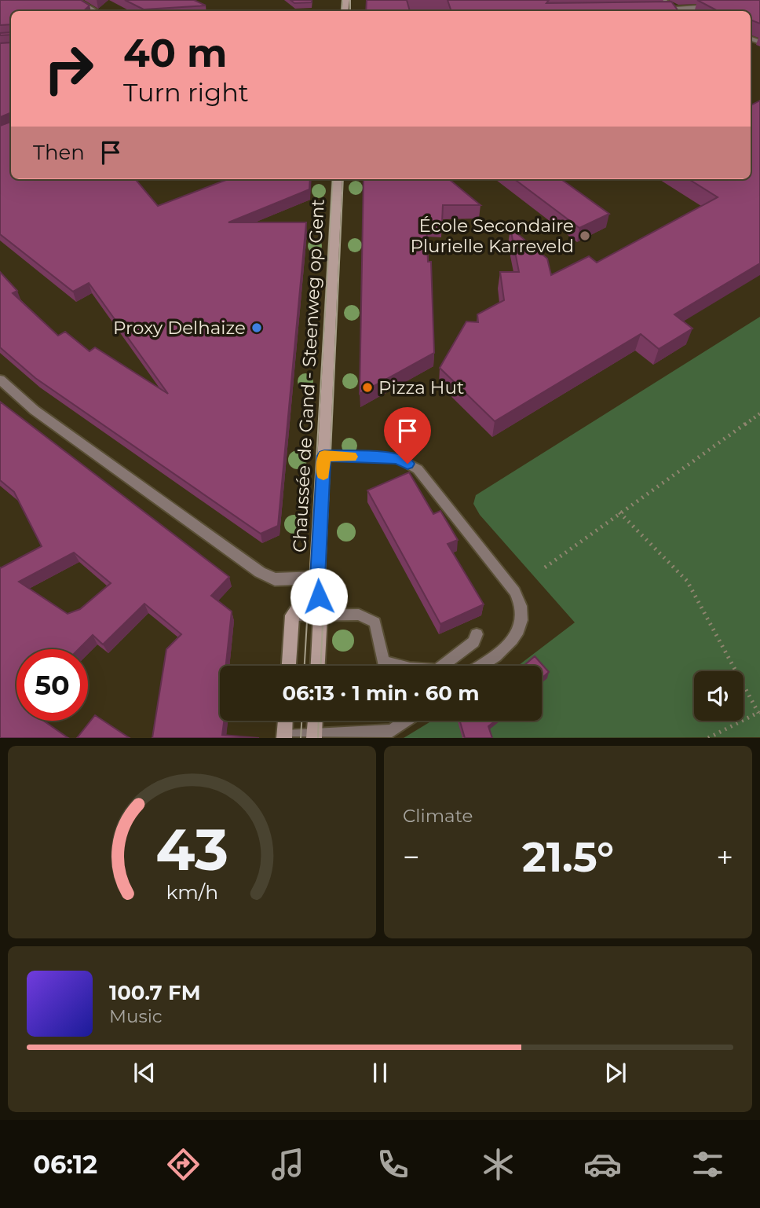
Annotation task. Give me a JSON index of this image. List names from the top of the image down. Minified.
{"streets":{"main road":["Chaussée de Gand - Steenweg op Gent"]},"places":["École Secondaire Plurielle Karreveld","Proxy Delhaize","Pizza Hut"],"page":{"turn":["40 m","Turn right"],"then":"Then","limit":"50","trip":"06:13 · 1 min · 60 m","tile":"Climate","heat":["−","21.5°","+"],"song":["100.7 FM","Music"],"tabs":"06:12","gauge":["43","km/h"]}}
